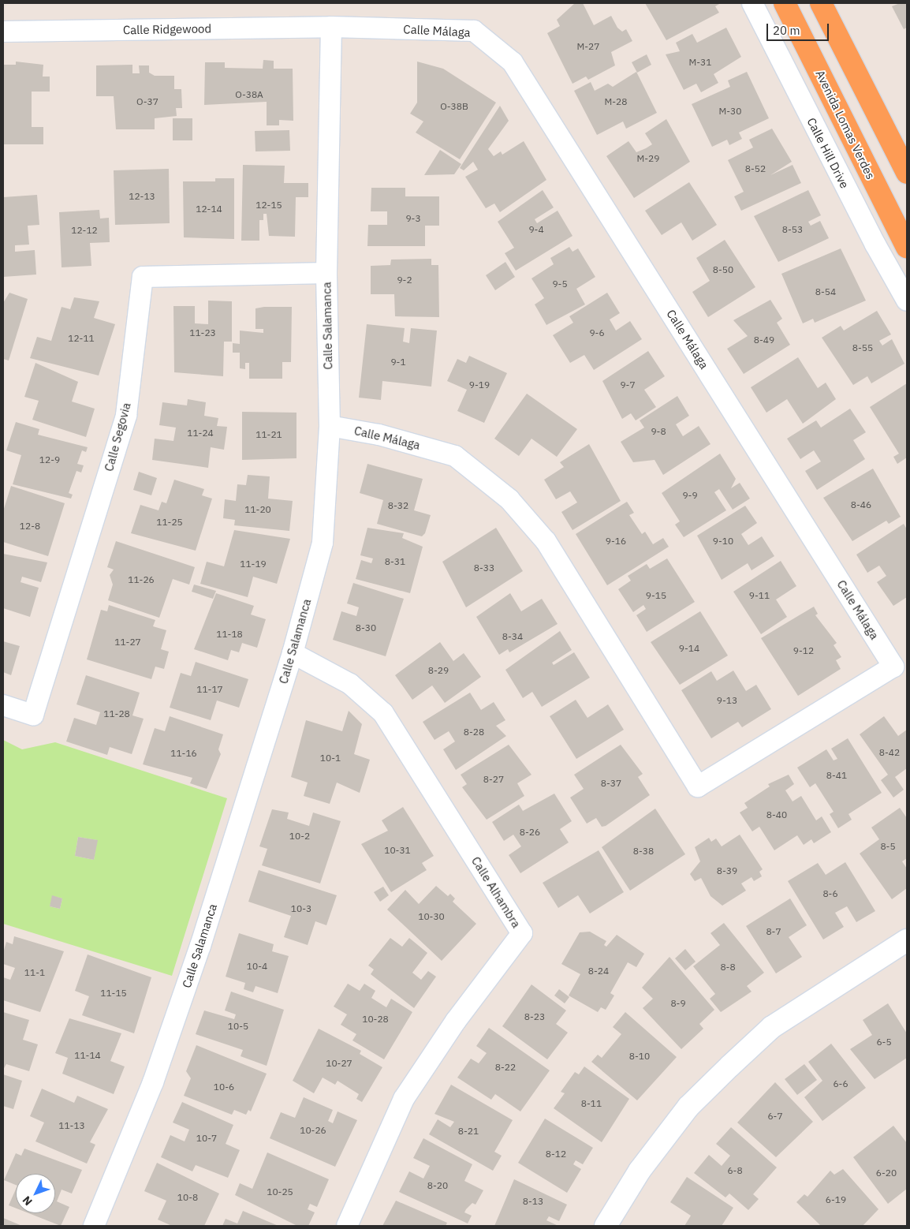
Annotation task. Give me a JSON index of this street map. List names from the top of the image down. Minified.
{"streets":{"highway":["Avenida Lomas Verdes"],"street":["Calle Ridgewood","Calle Málaga","Calle Hill Drive","Calle Salamanca","Calle Segovia","Calle Alhambra"]},"crossings":[["Calle Ridgewood","Calle Málaga"],["Calle Ridgewood","Calle Salamanca"],["Calle Málaga","Calle Salamanca"],["Calle Salamanca","Calle Segovia"],["Calle Salamanca","Calle Alhambra"]],"house_numbers":["M-27","M-31","O-38A","O-37","M-28","O-38B","M-30","M-29","8-52","12-13","12-15","12-14","9-3","9-4","8-53","12-12","8-50","9-2","9-5","8-54","11-23","9-6","12-11","8-49","8-55","9-1","9-19","9-7","9-8","11-24","11-21","12-9","9-9","8-46","8-32","11-20","11-25","12-8","9-16","9-10","8-31","11-19","8-33","11-26","9-15","9-11","8-30","11-18","8-34","11-27","9-14","9-12","8-29","11-17","9-13","11-28","8-28","8-42","11-16","10-1","8-41","8-27","8-37","8-40","8-26","10-2","8-5","10-31","8-38","8-39","8-6","10-3","10-30","8-7","10-4","8-8","8-24","11-1","11-15","8-9","8-23","10-28","10-5","6-5","11-14","8-10","10-27","8-22","6-6","10-6","8-11","6-7","11-13","10-26","8-21","10-7","8-12","6-8","6-20","8-20","10-25","10-8","6-19","8-13"],"scale_bar":"20 m","north":"bottom left"}
